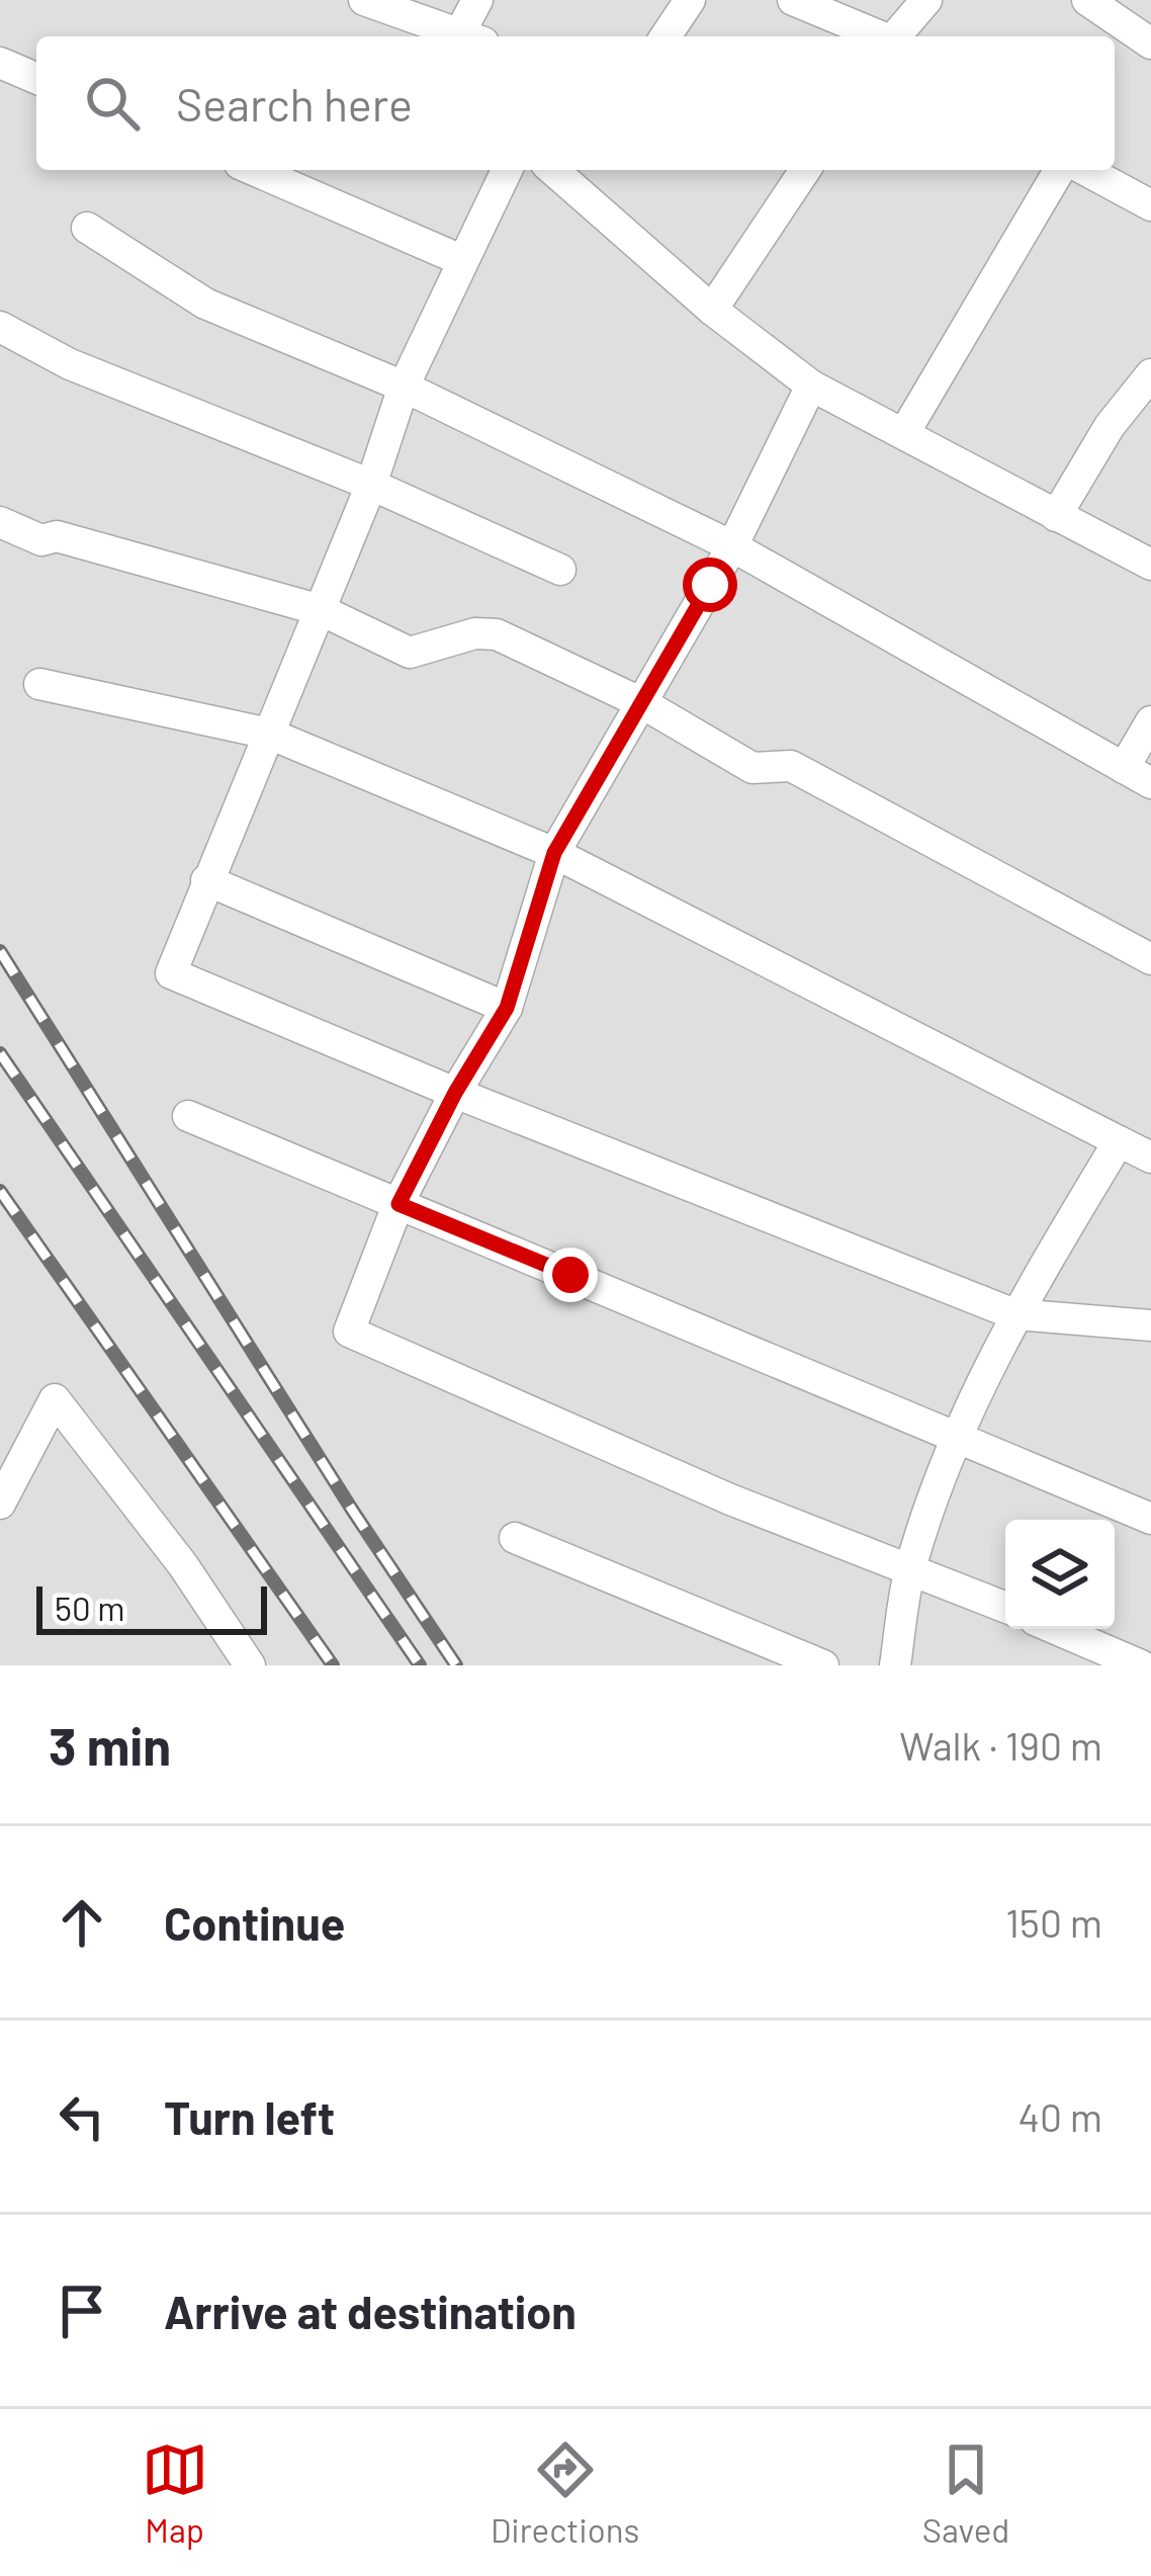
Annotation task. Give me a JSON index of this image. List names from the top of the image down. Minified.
{"scale_bar":"50 m","page":{"search":"Search here","scale":"50 m","heading":["3 min","Walk · 190 m"],"list":[["Continue","150 m"],["Turn left","40 m"],"Arrive at destination"],"nav":["Map","Directions","Saved"]}}
